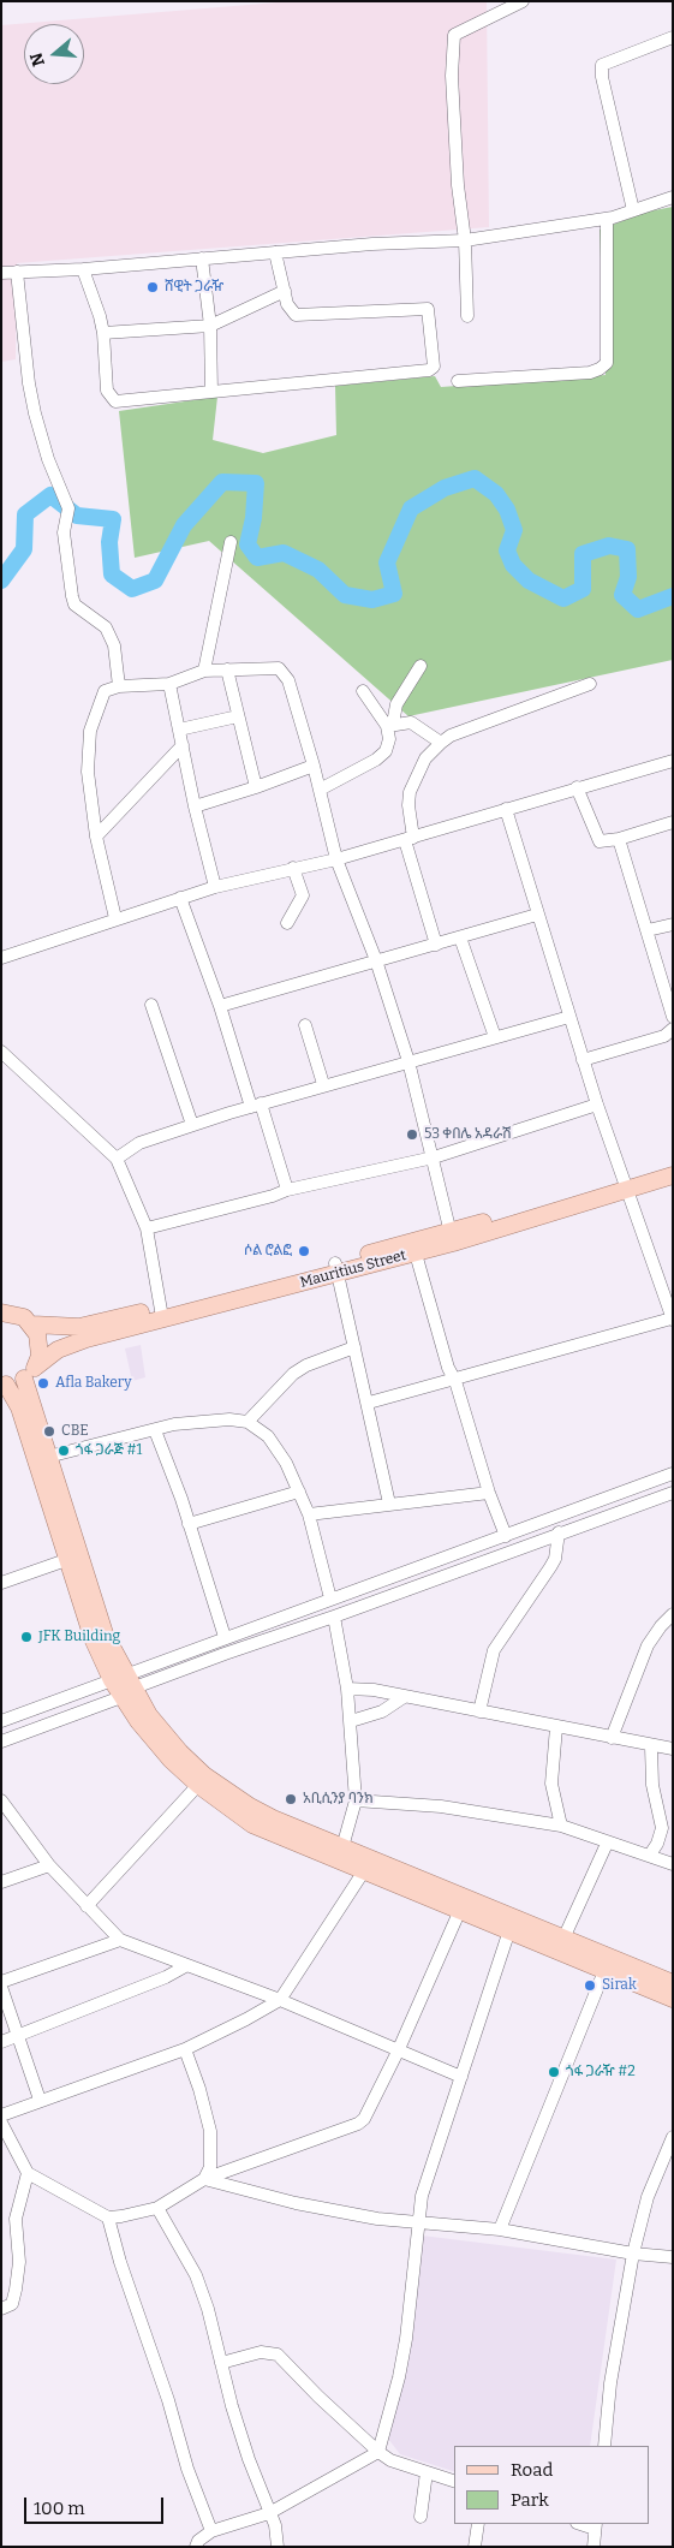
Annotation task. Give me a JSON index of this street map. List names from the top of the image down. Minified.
{"streets":{"main road":["Mauritius Street"]},"places":["ሸዊት ጋራዥ","53 ቀበሌ አዳራሽ","ሶል ሮልፎ","Afla Bakery","CBE","ጎፋ ጋራጅ #1","JFK Building","አቢሲንያ ባንክ","Sirak","ጎፋ ጋራዥ #2"],"legend":["Road","Park"],"scale_bar":"100 m","north":"left"}
